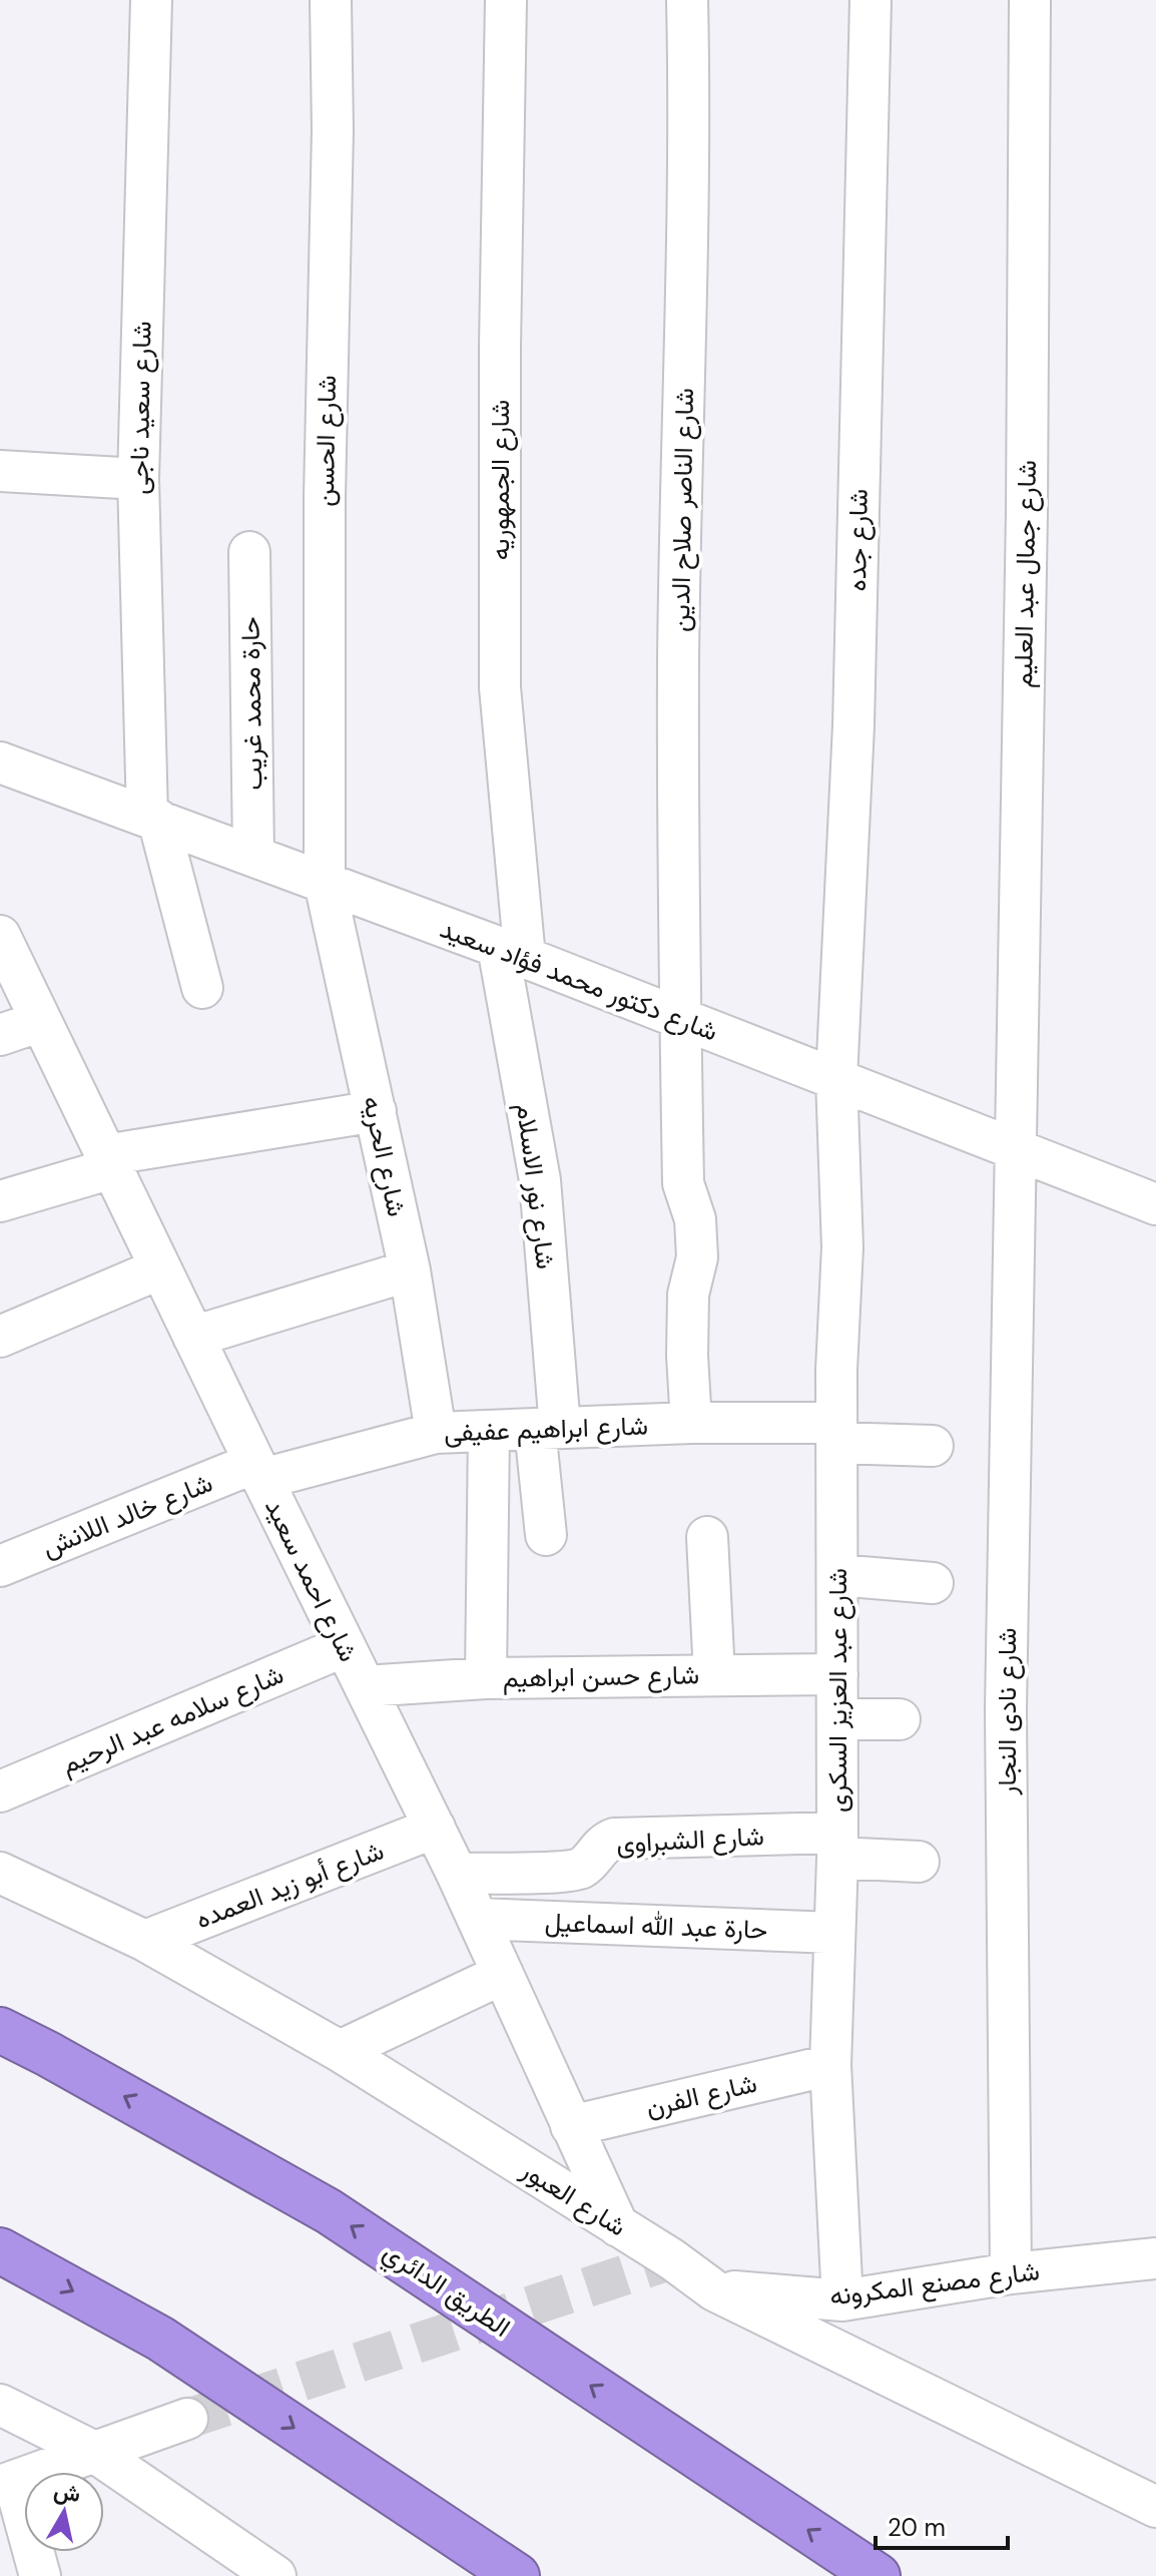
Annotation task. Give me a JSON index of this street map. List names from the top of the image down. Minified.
{"streets":{"highway":["الطريق الدائري"],"street":["شارع سعيد ناجى","شارع الحسن","شارع الجمهوريه","شارع الناصر صلاح الدين","شارع جده","شارع جمال عبد العليم","حارة محمد غريب","شارع دكتور محمد فؤاد سعيد","شارع الحريه","شارع نور الاسلام","شارع ابراهيم عفيفى","شارع خالد اللانش","شارع احمد سعيد","شارع حسن ابراهيم","شارع عبد العزيز السكرى","شارع نادى النجار","شارع سلامه عبد الرحيم","شارع الشبراوى","شارع أبو زيد العمده","حارة عبد الله اسماعيل","شارع الفرن","شارع العبور","شارع مصنع المكرونه"]},"crossings":[["شارع سعيد ناجى","شارع دكتور محمد فؤاد سعيد"],["شارع الحسن","شارع دكتور محمد فؤاد سعيد"],["شارع الحسن","شارع الحريه"],["شارع الجمهوريه","شارع دكتور محمد فؤاد سعيد"],["شارع الجمهوريه","شارع نور الاسلام"],["شارع الناصر صلاح الدين","شارع دكتور محمد فؤاد سعيد"],["شارع الناصر صلاح الدين","شارع ابراهيم عفيفى"],["شارع جده","شارع دكتور محمد فؤاد سعيد"],["شارع جده","شارع عبد العزيز السكرى"],["شارع جمال عبد العليم","شارع دكتور محمد فؤاد سعيد"],["شارع جمال عبد العليم","شارع نادى النجار"],["حارة محمد غريب","شارع دكتور محمد فؤاد سعيد"],["شارع دكتور محمد فؤاد سعيد","شارع الحريه"],["شارع دكتور محمد فؤاد سعيد","شارع نور الاسلام"],["شارع دكتور محمد فؤاد سعيد","شارع عبد العزيز السكرى"],["شارع دكتور محمد فؤاد سعيد","شارع نادى النجار"],["شارع الحريه","شارع ابراهيم عفيفى"],["شارع نور الاسلام","شارع ابراهيم عفيفى"],["شارع ابراهيم عفيفى","شارع خالد اللانش"],["شارع ابراهيم عفيفى","شارع احمد سعيد"],["شارع ابراهيم عفيفى","شارع عبد العزيز السكرى"],["شارع خالد اللانش","شارع احمد سعيد"],["شارع احمد سعيد","شارع حسن ابراهيم"],["شارع احمد سعيد","شارع سلامه عبد الرحيم"],["شارع احمد سعيد","شارع الشبراوى"],["شارع احمد سعيد","شارع أبو زيد العمده"],["شارع احمد سعيد","حارة عبد الله اسماعيل"],["شارع احمد سعيد","شارع الفرن"],["شارع احمد سعيد","شارع العبور"],["شارع حسن ابراهيم","شارع عبد العزيز السكرى"],["شارع عبد العزيز السكرى","شارع الشبراوى"],["شارع عبد العزيز السكرى","حارة عبد الله اسماعيل"],["شارع عبد العزيز السكرى","شارع الفرن"],["شارع عبد العزيز السكرى","شارع مصنع المكرونه"],["شارع نادى النجار","شارع مصنع المكرونه"],["شارع أبو زيد العمده","شارع العبور"],["شارع العبور","شارع مصنع المكرونه"]],"scale_bar":"20 m","north":"top"}
